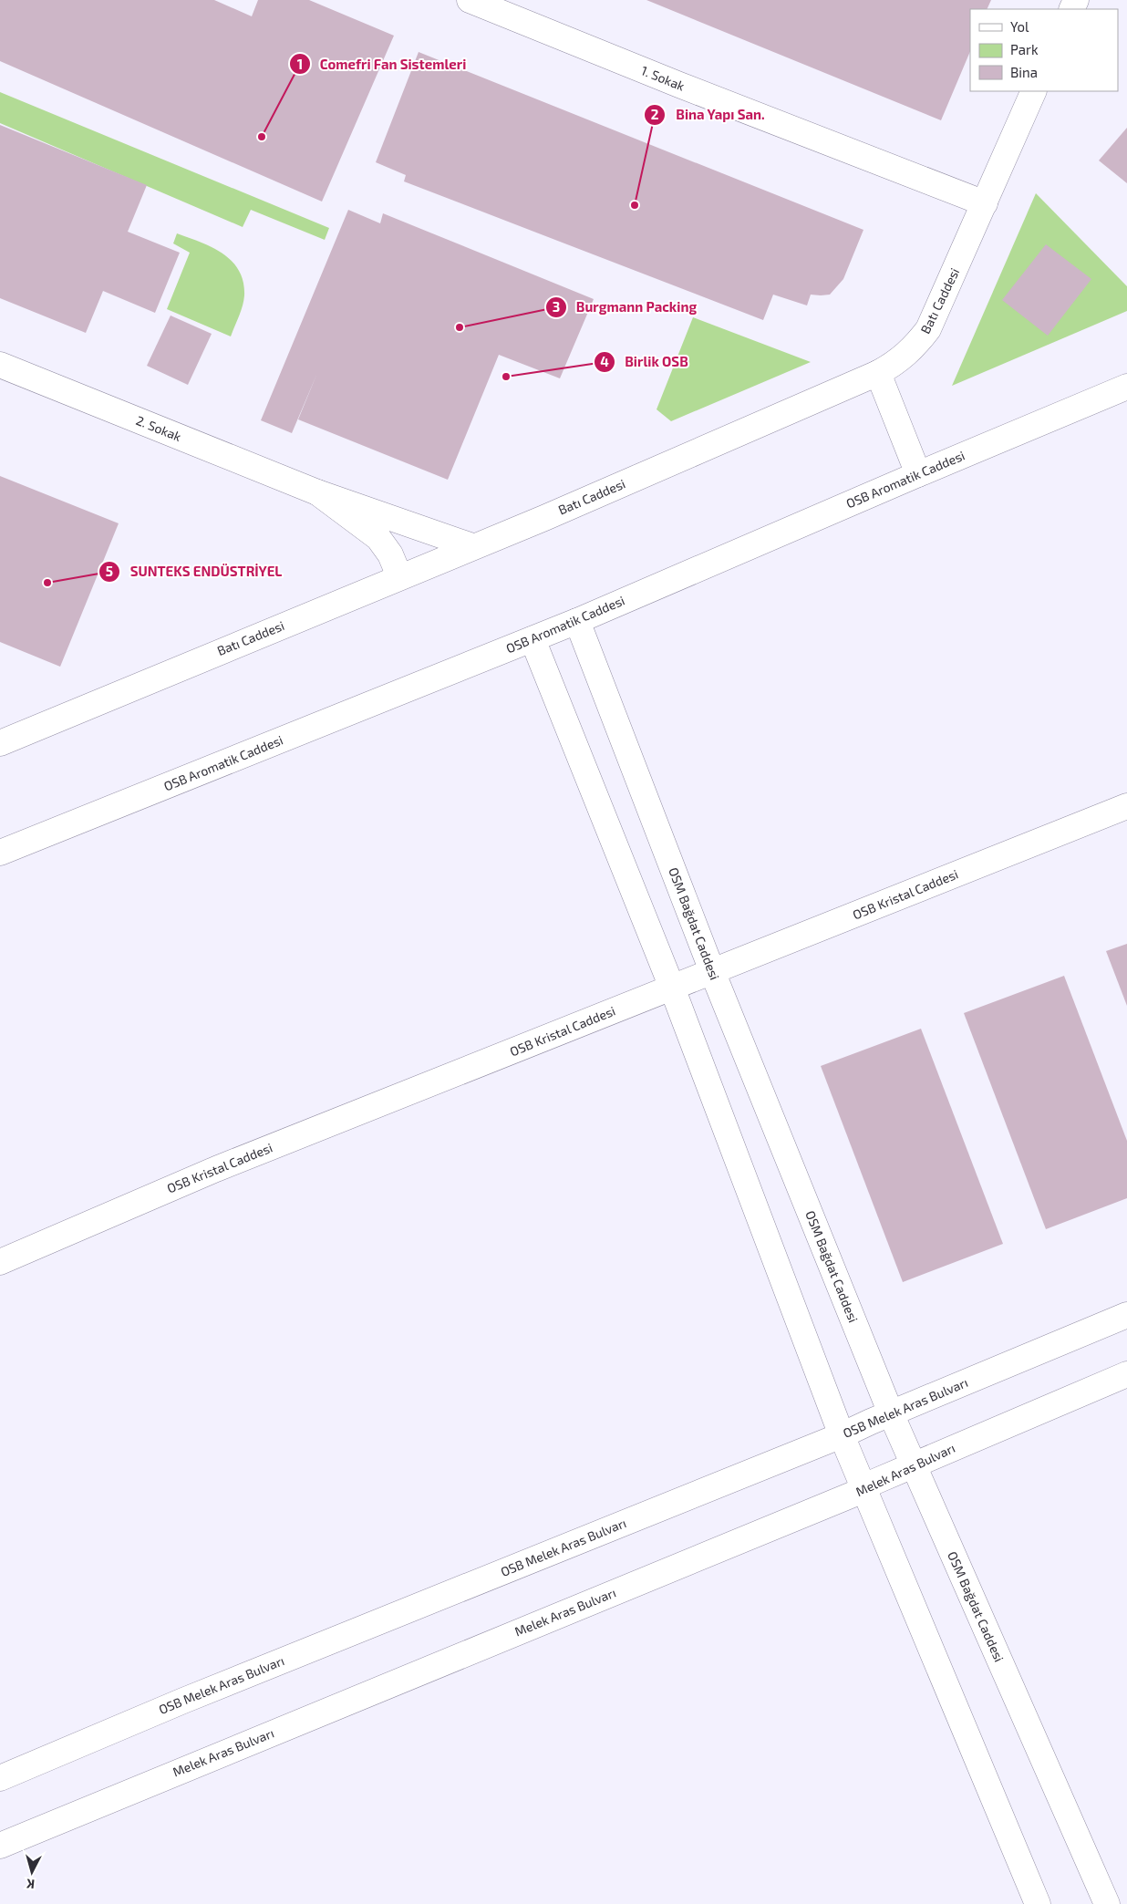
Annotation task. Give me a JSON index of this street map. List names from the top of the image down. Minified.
{"streets":{"street":["1. Sokak","Batı Caddesi","2. Sokak","OSB Aromatik Caddesi","OSB Kristal Caddesi","OSM Bağdat Caddesi","OSB Melek Aras Bulvarı","Melek Aras Bulvarı"]},"crossings":[["1. Sokak","Batı Caddesi"],["Batı Caddesi","2. Sokak"],["OSB Aromatik Caddesi","OSM Bağdat Caddesi"],["OSB Kristal Caddesi","OSM Bağdat Caddesi"],["OSM Bağdat Caddesi","OSB Melek Aras Bulvarı"],["OSM Bağdat Caddesi","Melek Aras Bulvarı"]],"places":["Comefri Fan Sistemleri","Bina Yapı San.","Burgmann Packing","Birlik OSB","SUNTEKS ENDÜSTRİYEL"],"legend":["Yol","Park","Bina"],"north":"bottom"}
